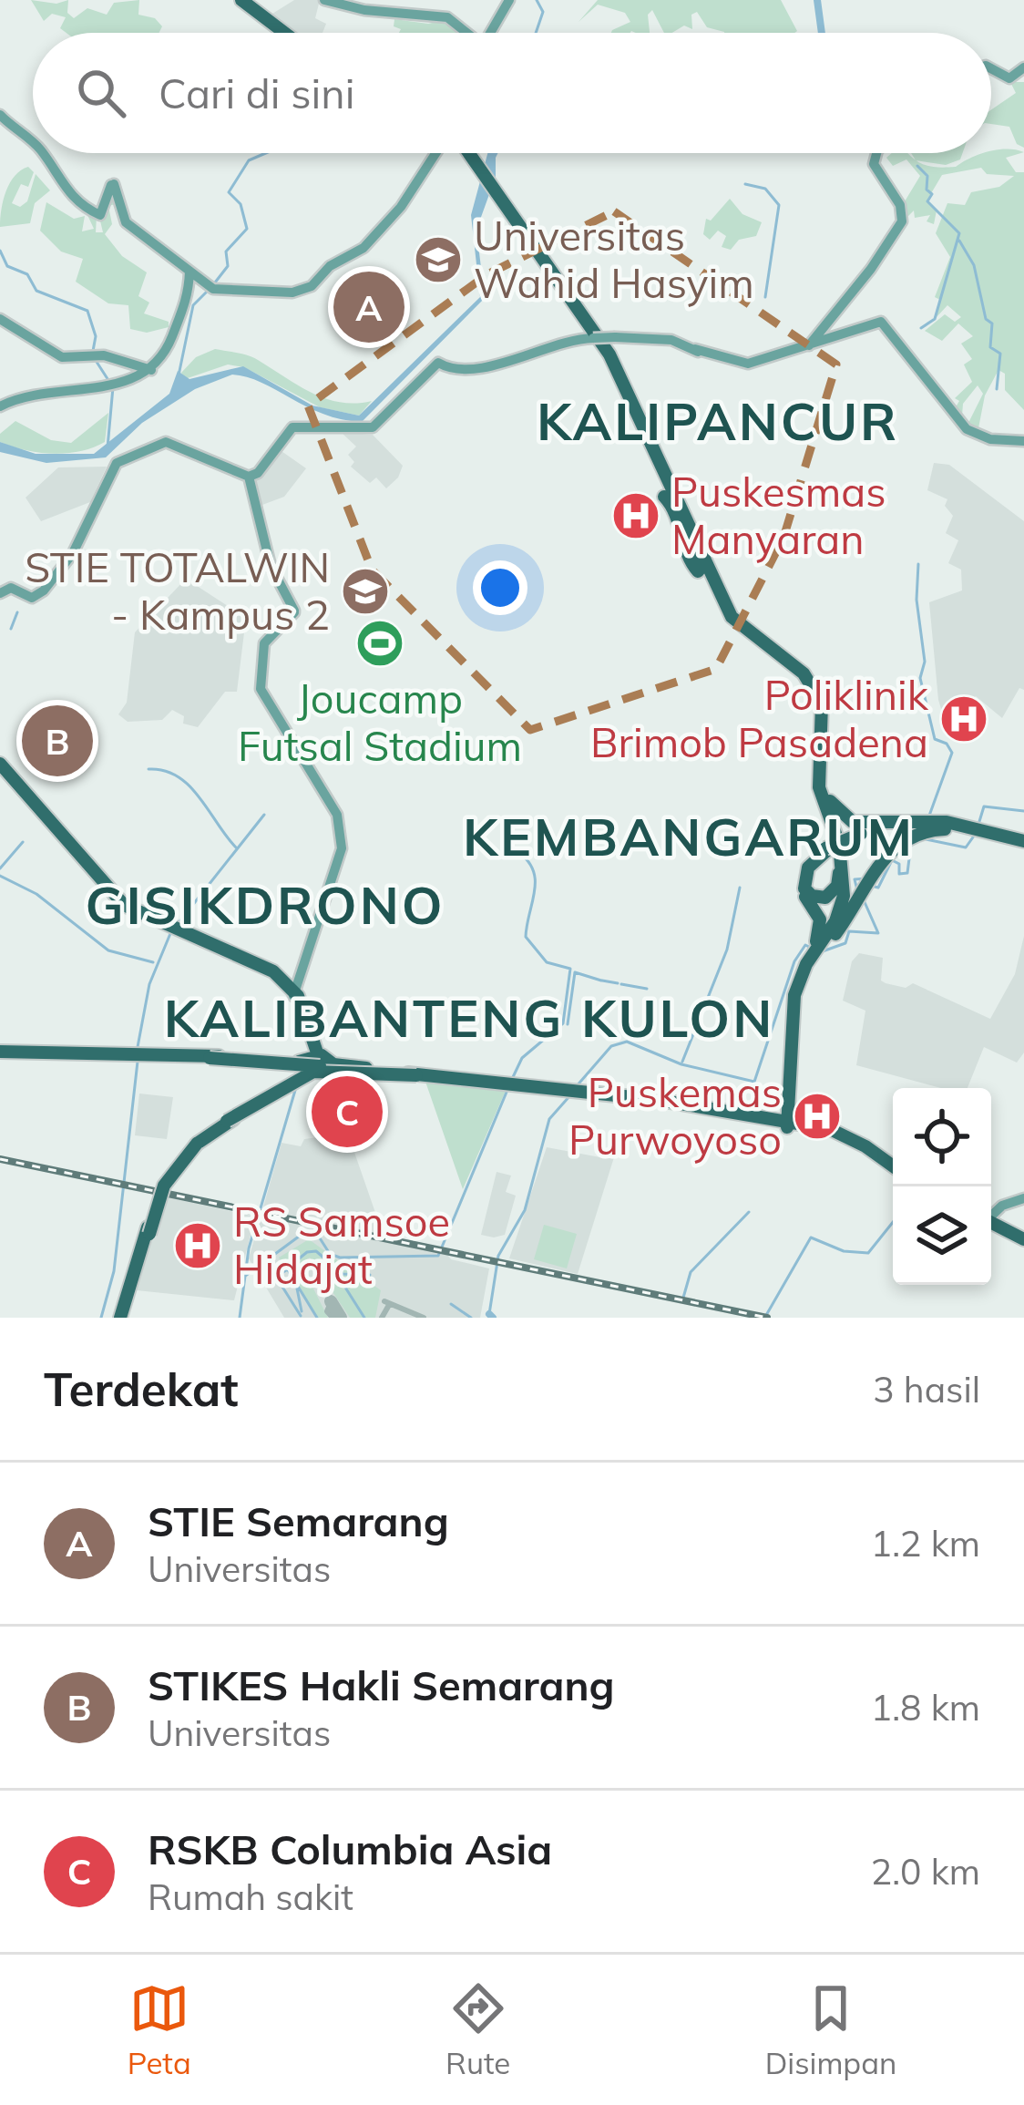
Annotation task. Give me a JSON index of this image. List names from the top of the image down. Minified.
{"districts":["KALIPANCUR","KEMBANGARUM","GISIKDRONO","KALIBANTENG KULON"],"places":{"school or university":["Universitas Wahid Hasyim","STIE TOTALWIN - Kampus 2"],"hospital":["Puskesmas Manyaran","Poliklinik Brimob Pasadena","Puskemas Purwoyoso","RS Samsoe Hidajat"],"sports":["Joucamp Futsal Stadium"]},"page":{"search":"Cari di sini","pins":["A","B","C"],"heading":["Terdekat","3 hasil"],"list":[{"mark":"A","name":"STIE Semarang","note":"Universitas","value":"1.2 km"},{"mark":"B","name":"STIKES Hakli Semarang","note":"Universitas","value":"1.8 km"},{"mark":"C","name":"RSKB Columbia Asia","note":"Rumah sakit","value":"2.0 km"}],"nav":["Peta","Rute","Disimpan"]}}
